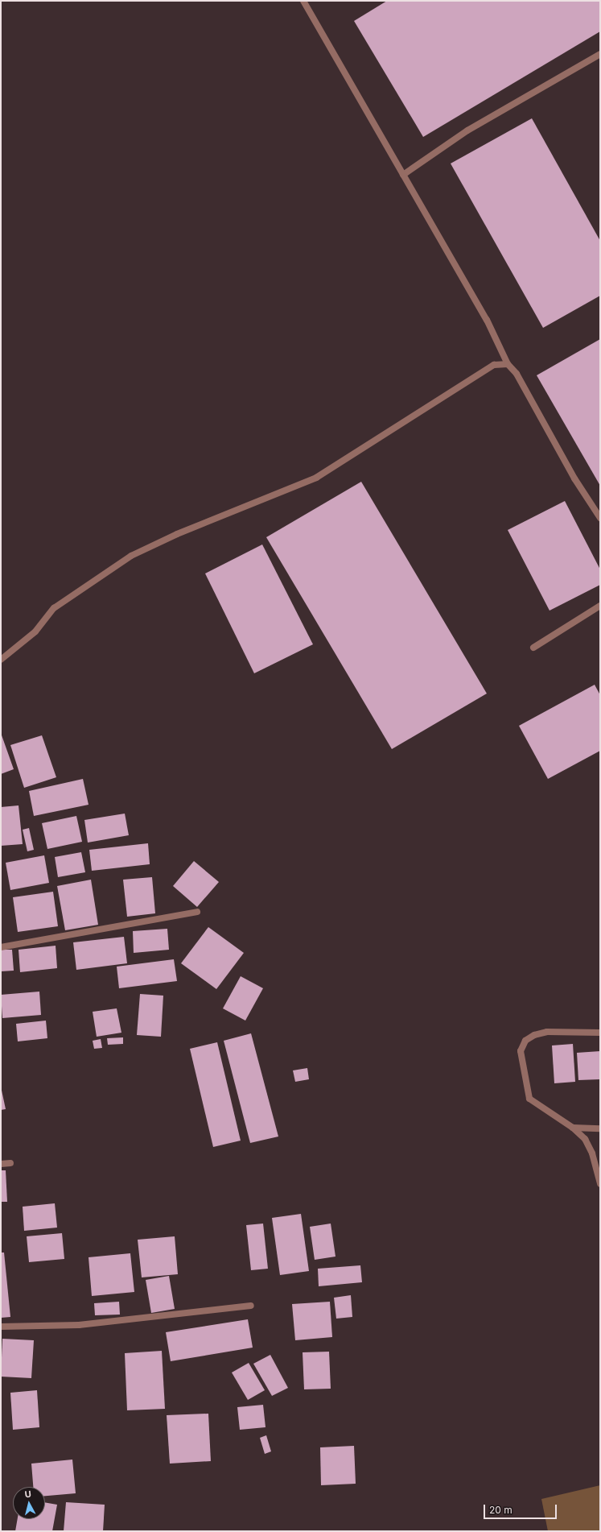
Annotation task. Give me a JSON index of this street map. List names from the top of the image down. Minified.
{"scale_bar":"20 m","north":"top"}
